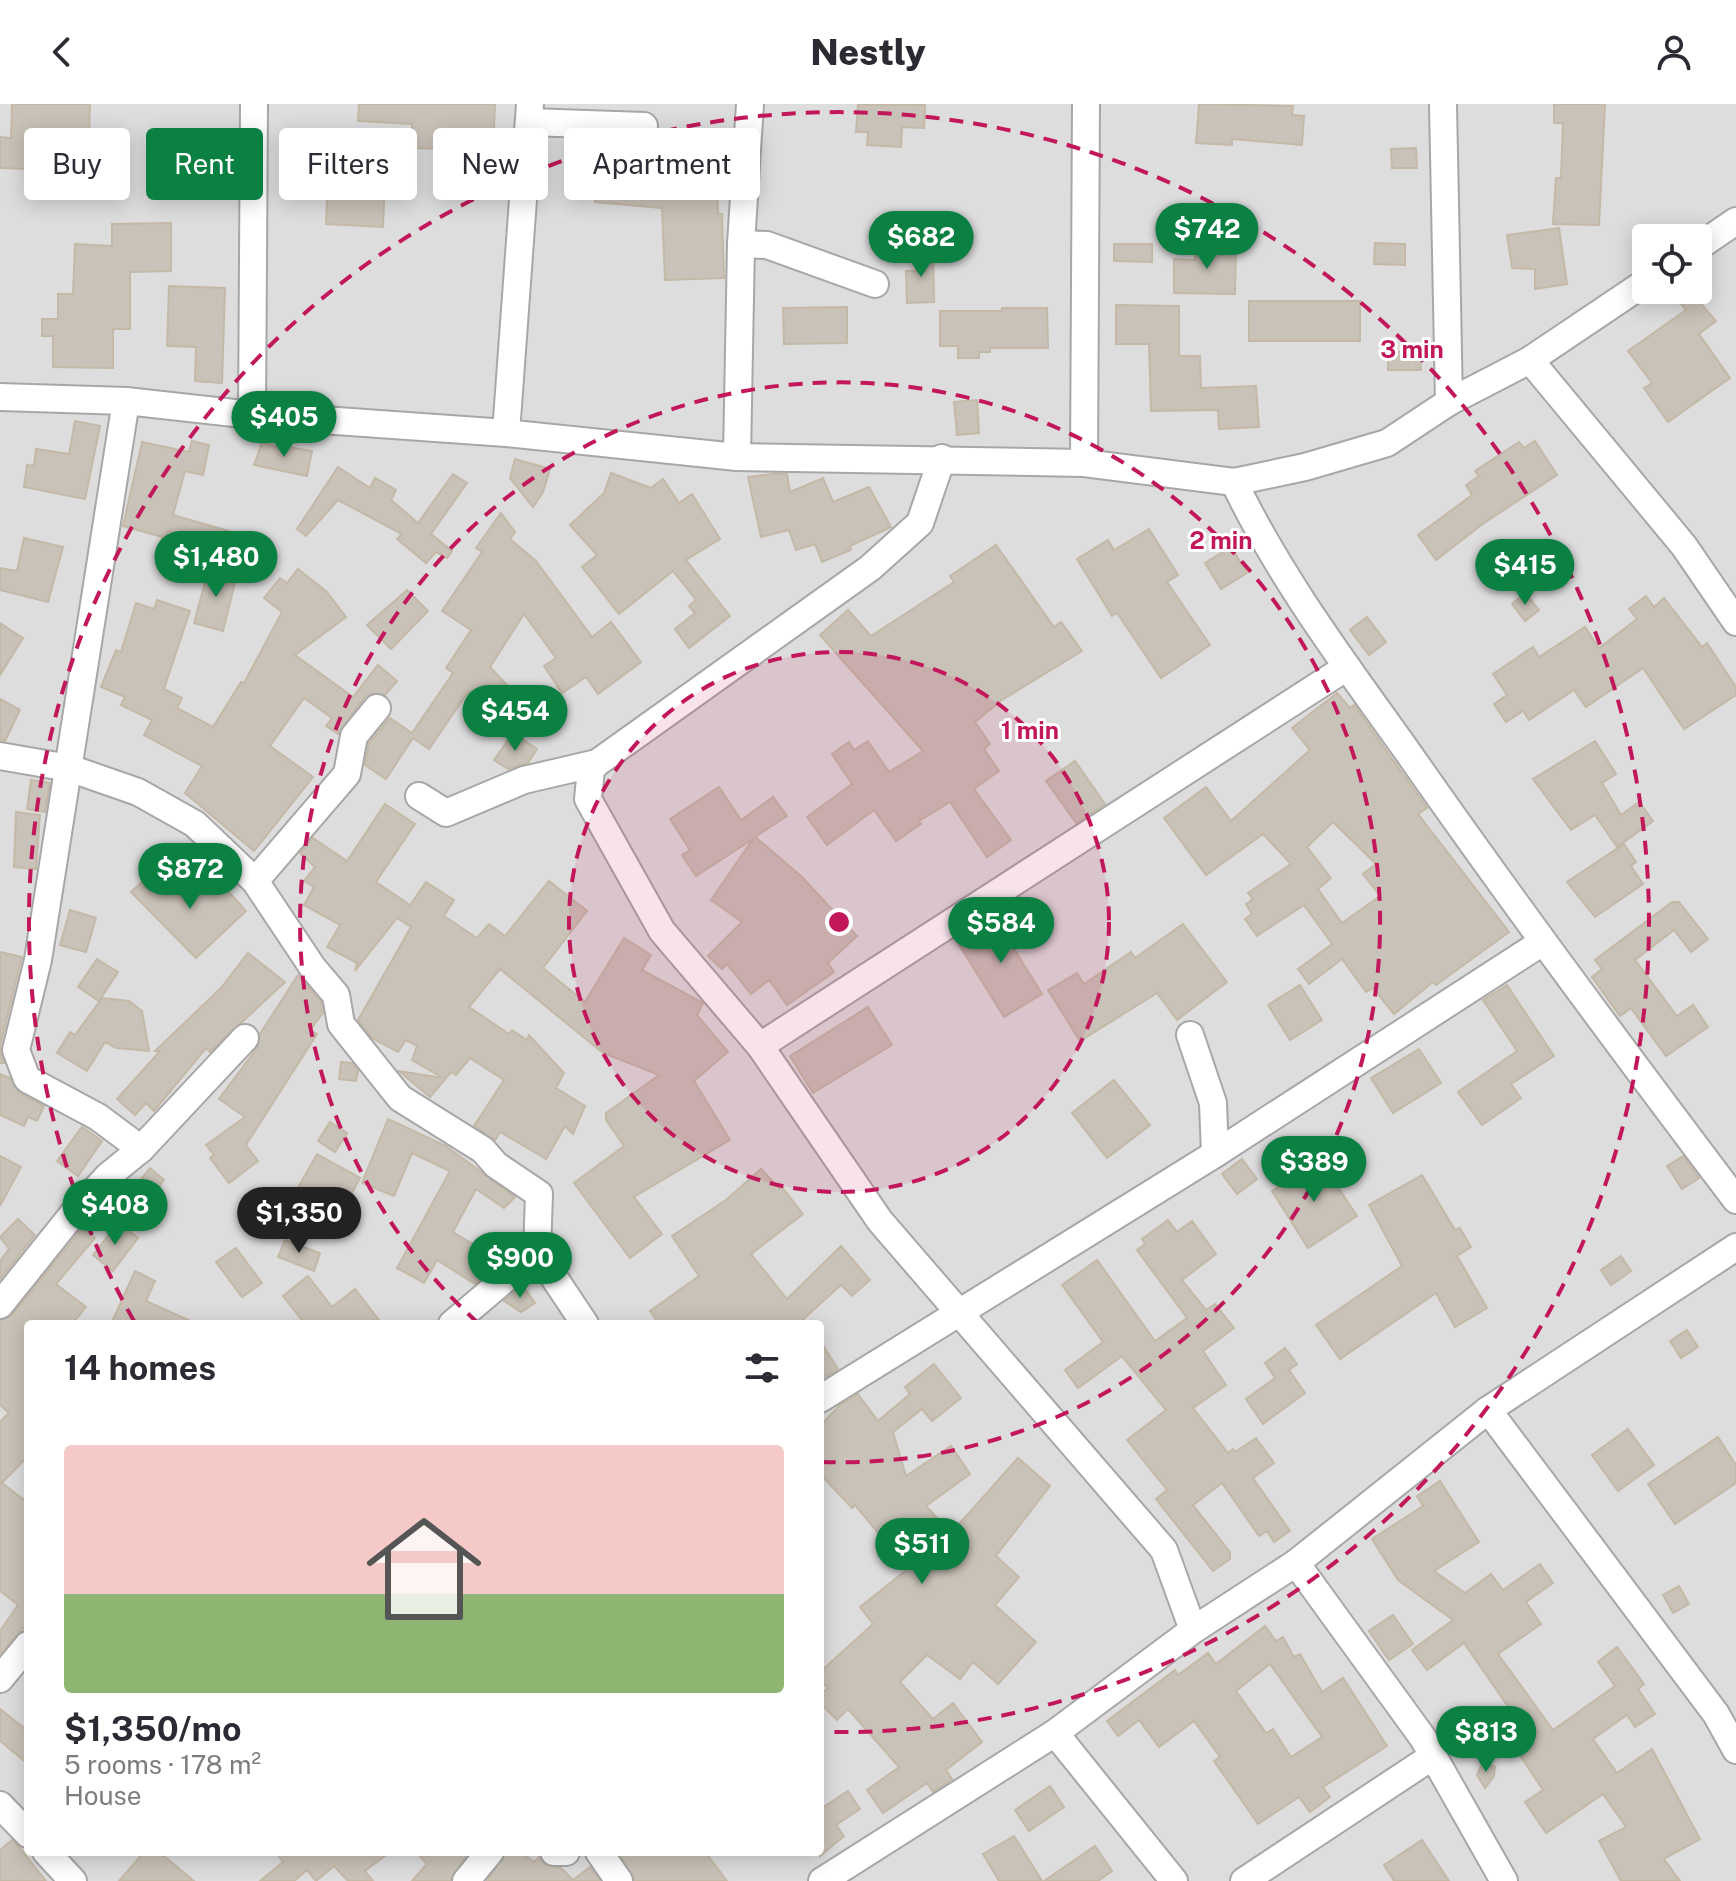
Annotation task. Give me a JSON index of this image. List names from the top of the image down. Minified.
{"page":{"header":"Nestly","chip":["Buy","Rent","Filters","New","Apartment"],"price":["$742","$682","$405","$1,480","$415","$454","$872","$584","$389","$408","$1,350","$900","$511","$813"],"heading":"14 homes","list":[{"name":"$1,350/mo","note":"5 rooms · 178 m² · House"}]},"rings":["3 min","2 min","1 min"]}
